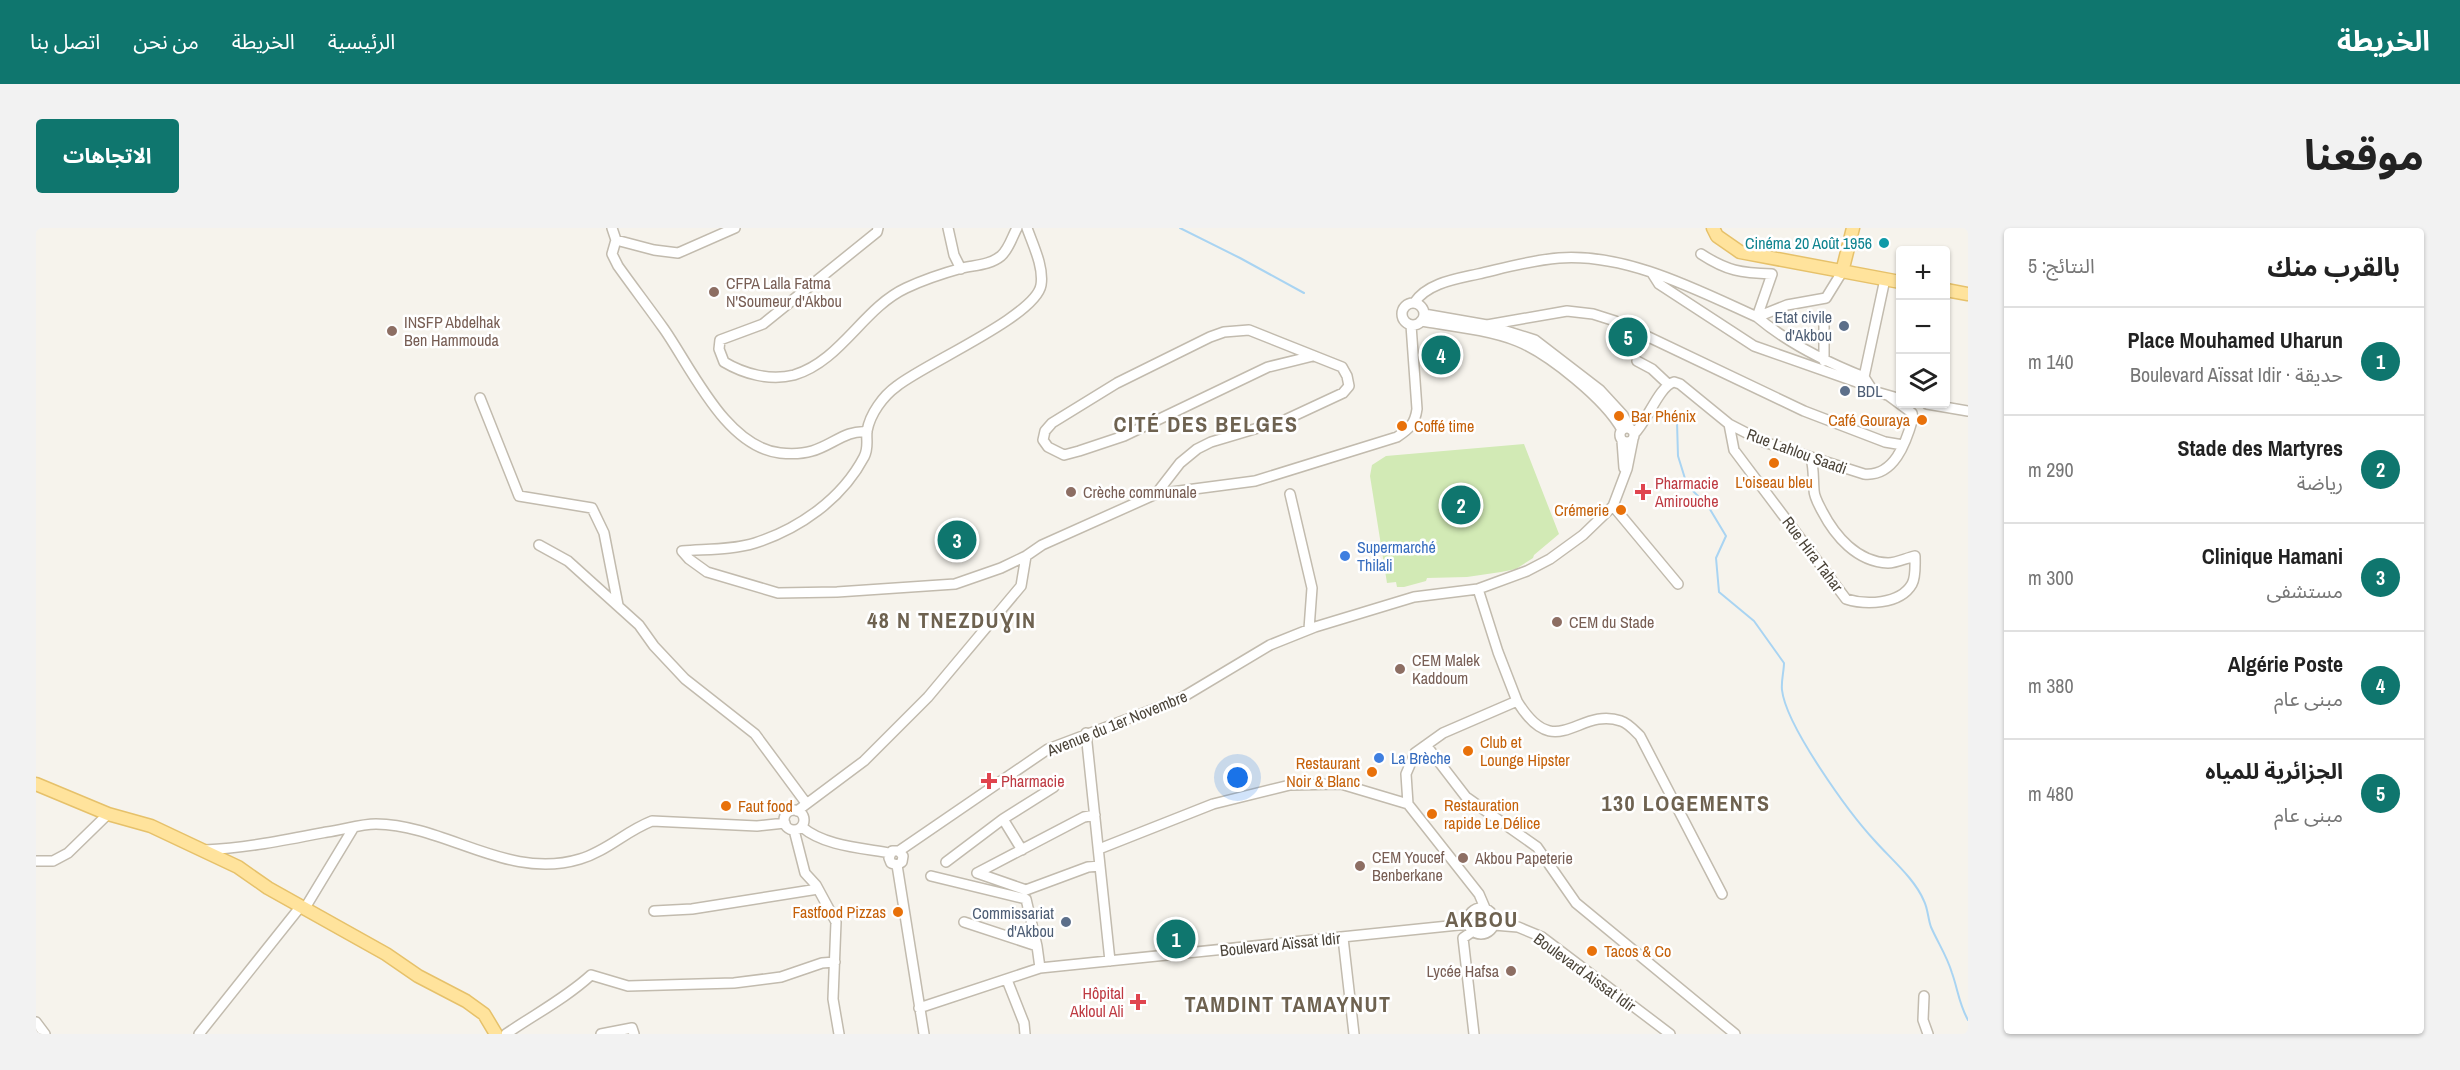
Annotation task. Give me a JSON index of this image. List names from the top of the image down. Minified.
{"streets":{"street":["Rue Lahlou Saadi","Rue Hira Tahar","Avenue du 1er Novembre","Boulevard Aïssat Idir","Boulevard Aissat Idir"]},"crossings":[["Rue Lahlou Saadi","Rue Hira Tahar"],["Boulevard Aïssat Idir","Boulevard Aissat Idir"]],"districts":["CITÉ DES BELGES","48 N TNEZDUƔIN","130 LOGEMENTS","AKBOU","TAMDINT TAMAYNUT"],"places":{"other":["Cinéma 20 Août 1956","CFPA Lalla Fatma N'Soumeur d'Akbou","Etat civile d'Akbou","INSFP Abdelhak Ben Hammouda","BDL","Bar Phénix","Café Gouraya","Coffé time","L'oiseau bleu","Crèche communale","Crémerie","Supermarché Thilali","CEM du Stade","CEM Malek Kaddoum","Club et Lounge Hipster","La Brèche","Restaurant Noir & Blanc","Faut food","Restauration rapide Le Délice","Akbou Papeterie","CEM Youcef Benberkane","Fastfood Pizzas","Commissariat d'Akbou","Tacos & Co","Lycée Hafsa"],"health":["Pharmacie Amirouche","Pharmacie","Hôpital Akloul Ali"]},"page":{"header":"الخريطة","nav":["الرئيسية","الخريطة","من نحن","اتصل بنا"],"title":"موقعنا","buttons":"الاتجاهات","heading":["بالقرب منك","النتائج: 5"],"map_buttons":["+","−"],"list":[{"mark":"1","name":"Place Mouhamed Uharun","note":"حديقة · Boulevard Aïssat Idir","value":"140 m"},{"mark":"2","name":"Stade des Martyres","note":"رياضة","value":"290 m"},{"mark":"3","name":"Clinique Hamani","note":"مستشفى","value":"300 m"},{"mark":"4","name":"Algérie Poste","note":"مبنى عام","value":"380 m"},{"mark":"5","name":"الجزائرية للمياه","note":"مبنى عام","value":"480 m"}],"pins":["5","4","2","3","1"]}}
